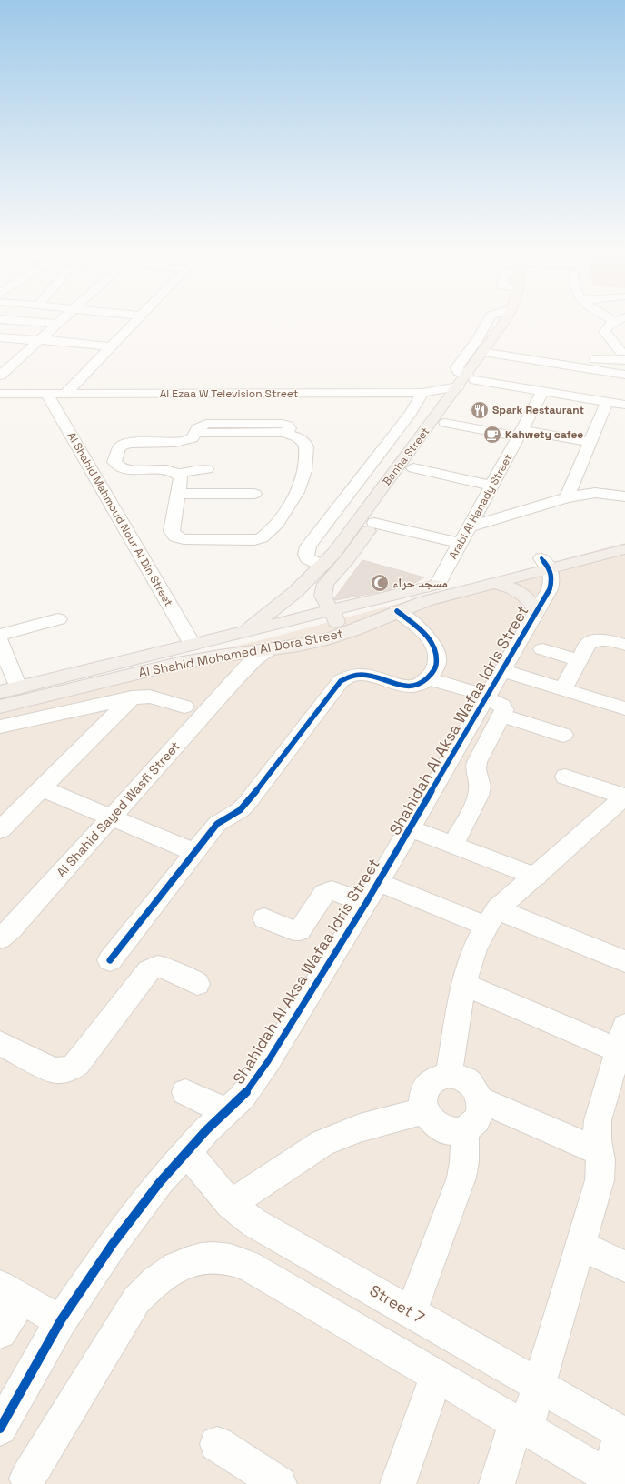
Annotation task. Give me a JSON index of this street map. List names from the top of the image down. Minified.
{"streets":{"main road":["Banha Street","Al Shahid Mohamed Al Dora Street"],"street":["Al Ezaa W Television Street","Arabi Al Hanady Street","Al Shahid Mahmoud Nour Al Din Street","Shahidah Al Aksa Wafaa Idris Street","Al Shahid Sayed Wasfi Street","Street 7"]},"crossings":[["Al Ezaa W Television Street","Banha Street"],["Al Ezaa W Television Street","Al Shahid Mahmoud Nour Al Din Street"],["Banha Street","Al Shahid Mohamed Al Dora Street"],["Arabi Al Hanady Street","Al Shahid Mohamed Al Dora Street"],["Al Shahid Mahmoud Nour Al Din Street","Al Shahid Mohamed Al Dora Street"],["Al Shahid Mohamed Al Dora Street","Shahidah Al Aksa Wafaa Idris Street"],["Al Shahid Mohamed Al Dora Street","Al Shahid Sayed Wasfi Street"],["Shahidah Al Aksa Wafaa Idris Street","Street 7"]],"places":{"restaurant":["Spark Restaurant"],"cafe":["Kahwety cafee"],"mosque":["مسجد حراء"]}}
